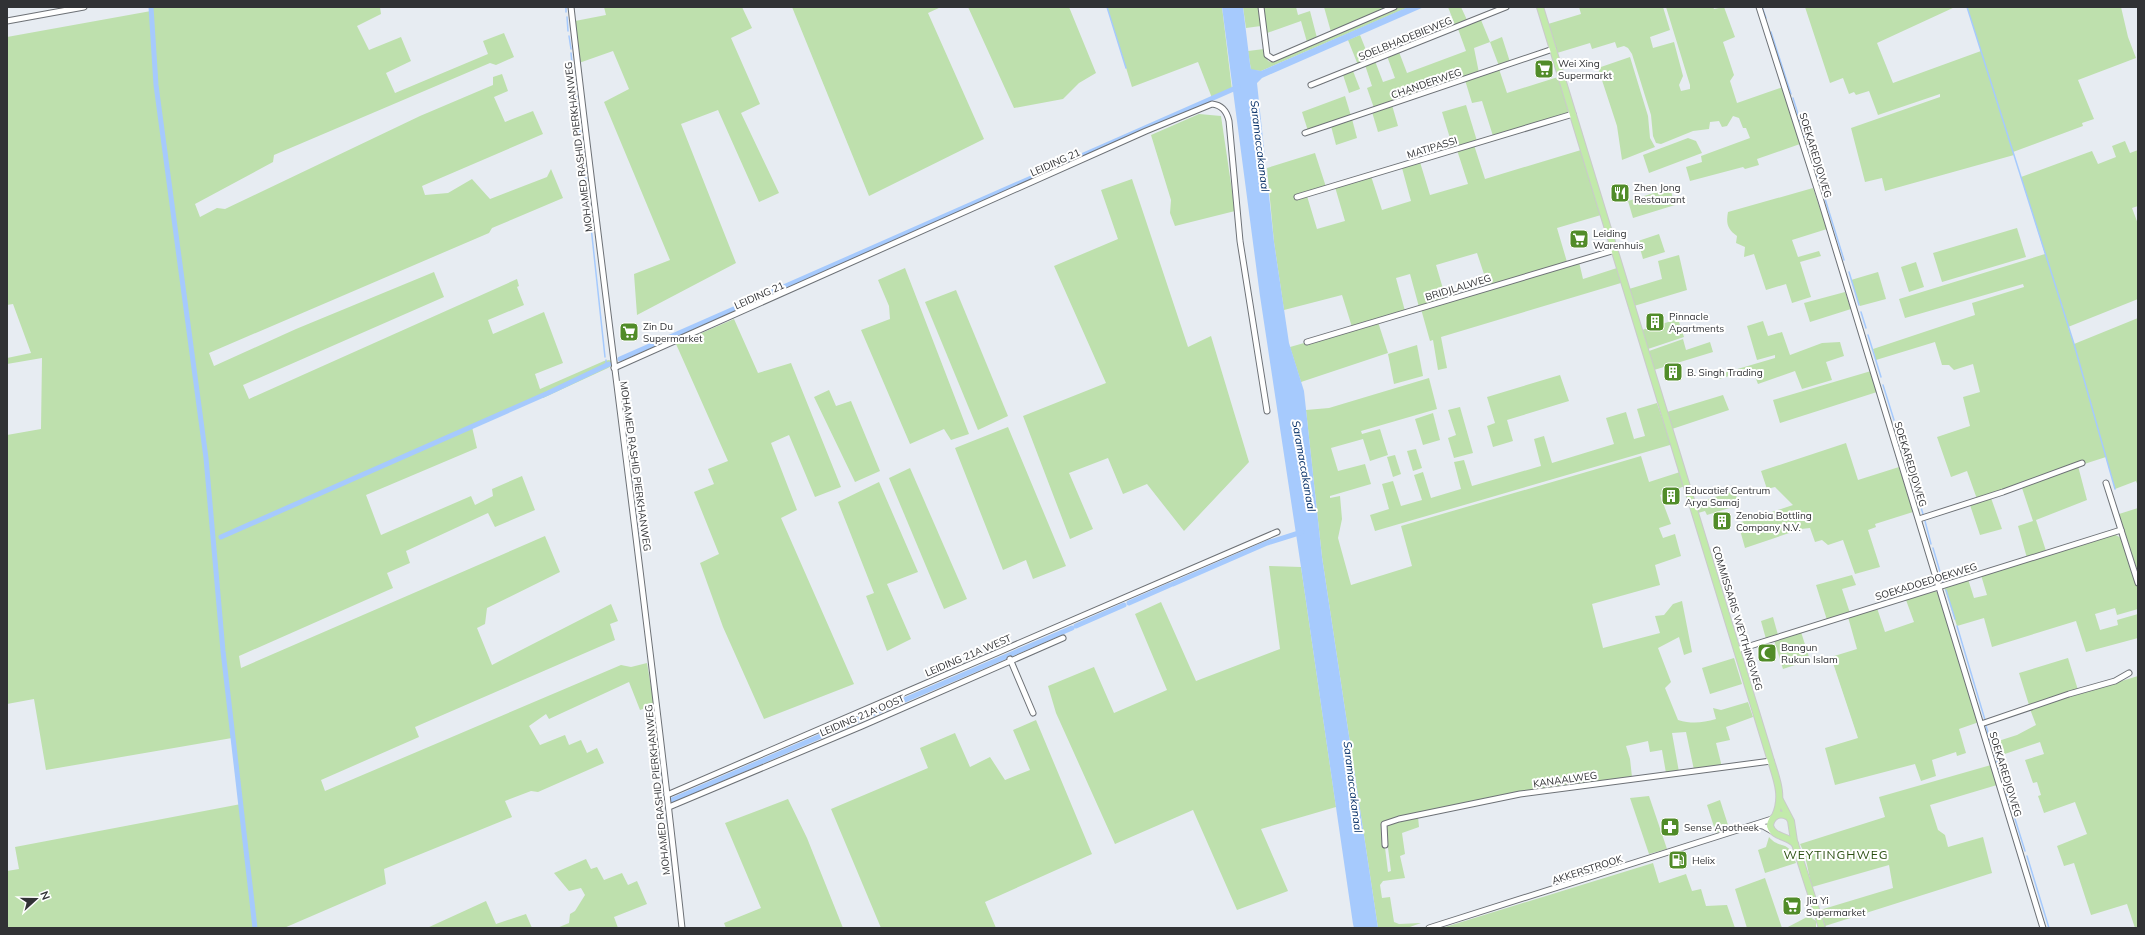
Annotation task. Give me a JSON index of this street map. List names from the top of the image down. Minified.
{"streets":{"main road":["COMMISSARIS WEYTHINGWEG"],"street":["SOELBHADEBIEWEG","CHANDERWEG","MOHAMED RASHID PIERKHANWEG","MATIPASSI","SOEKAREDJOWEG","LEIDING 21","BRIDJLALWEG","SOEKADOEDOEKWEG","LEIDING 21A WEST","LEIDING 21A OOST","KANAALWEG","AKKERSTROOK"]},"crossings":[["CHANDERWEG","COMMISSARIS WEYTHINGWEG"],["MOHAMED RASHID PIERKHANWEG","LEIDING 21"],["MOHAMED RASHID PIERKHANWEG","LEIDING 21A WEST"],["MOHAMED RASHID PIERKHANWEG","LEIDING 21A OOST"],["MATIPASSI","COMMISSARIS WEYTHINGWEG"],["SOEKAREDJOWEG","SOEKADOEDOEKWEG"],["BRIDJLALWEG","COMMISSARIS WEYTHINGWEG"],["SOEKADOEDOEKWEG","COMMISSARIS WEYTHINGWEG"],["COMMISSARIS WEYTHINGWEG","KANAALWEG"],["COMMISSARIS WEYTHINGWEG","AKKERSTROOK"]],"districts":["WEYTINGHWEG"],"water":["Saramaccakanaal"],"places":{"supermarket":["Wei Xing Supermarkt","Leiding Warenhuis","Zin Du Supermarket","Jia Yi Supermarket"],"restaurant":["Zhen Jong Restaurant"],"building":["Pinnacle Apartments","B. Singh Trading","Educatief Centrum Arya Samaj","Zenobia Bottling Company N.V."],"mosque":["Bangun Rukun Islam"],"pharmacy":["Sense Apotheek"],"fuel station":["Helix"]},"north":"right"}
